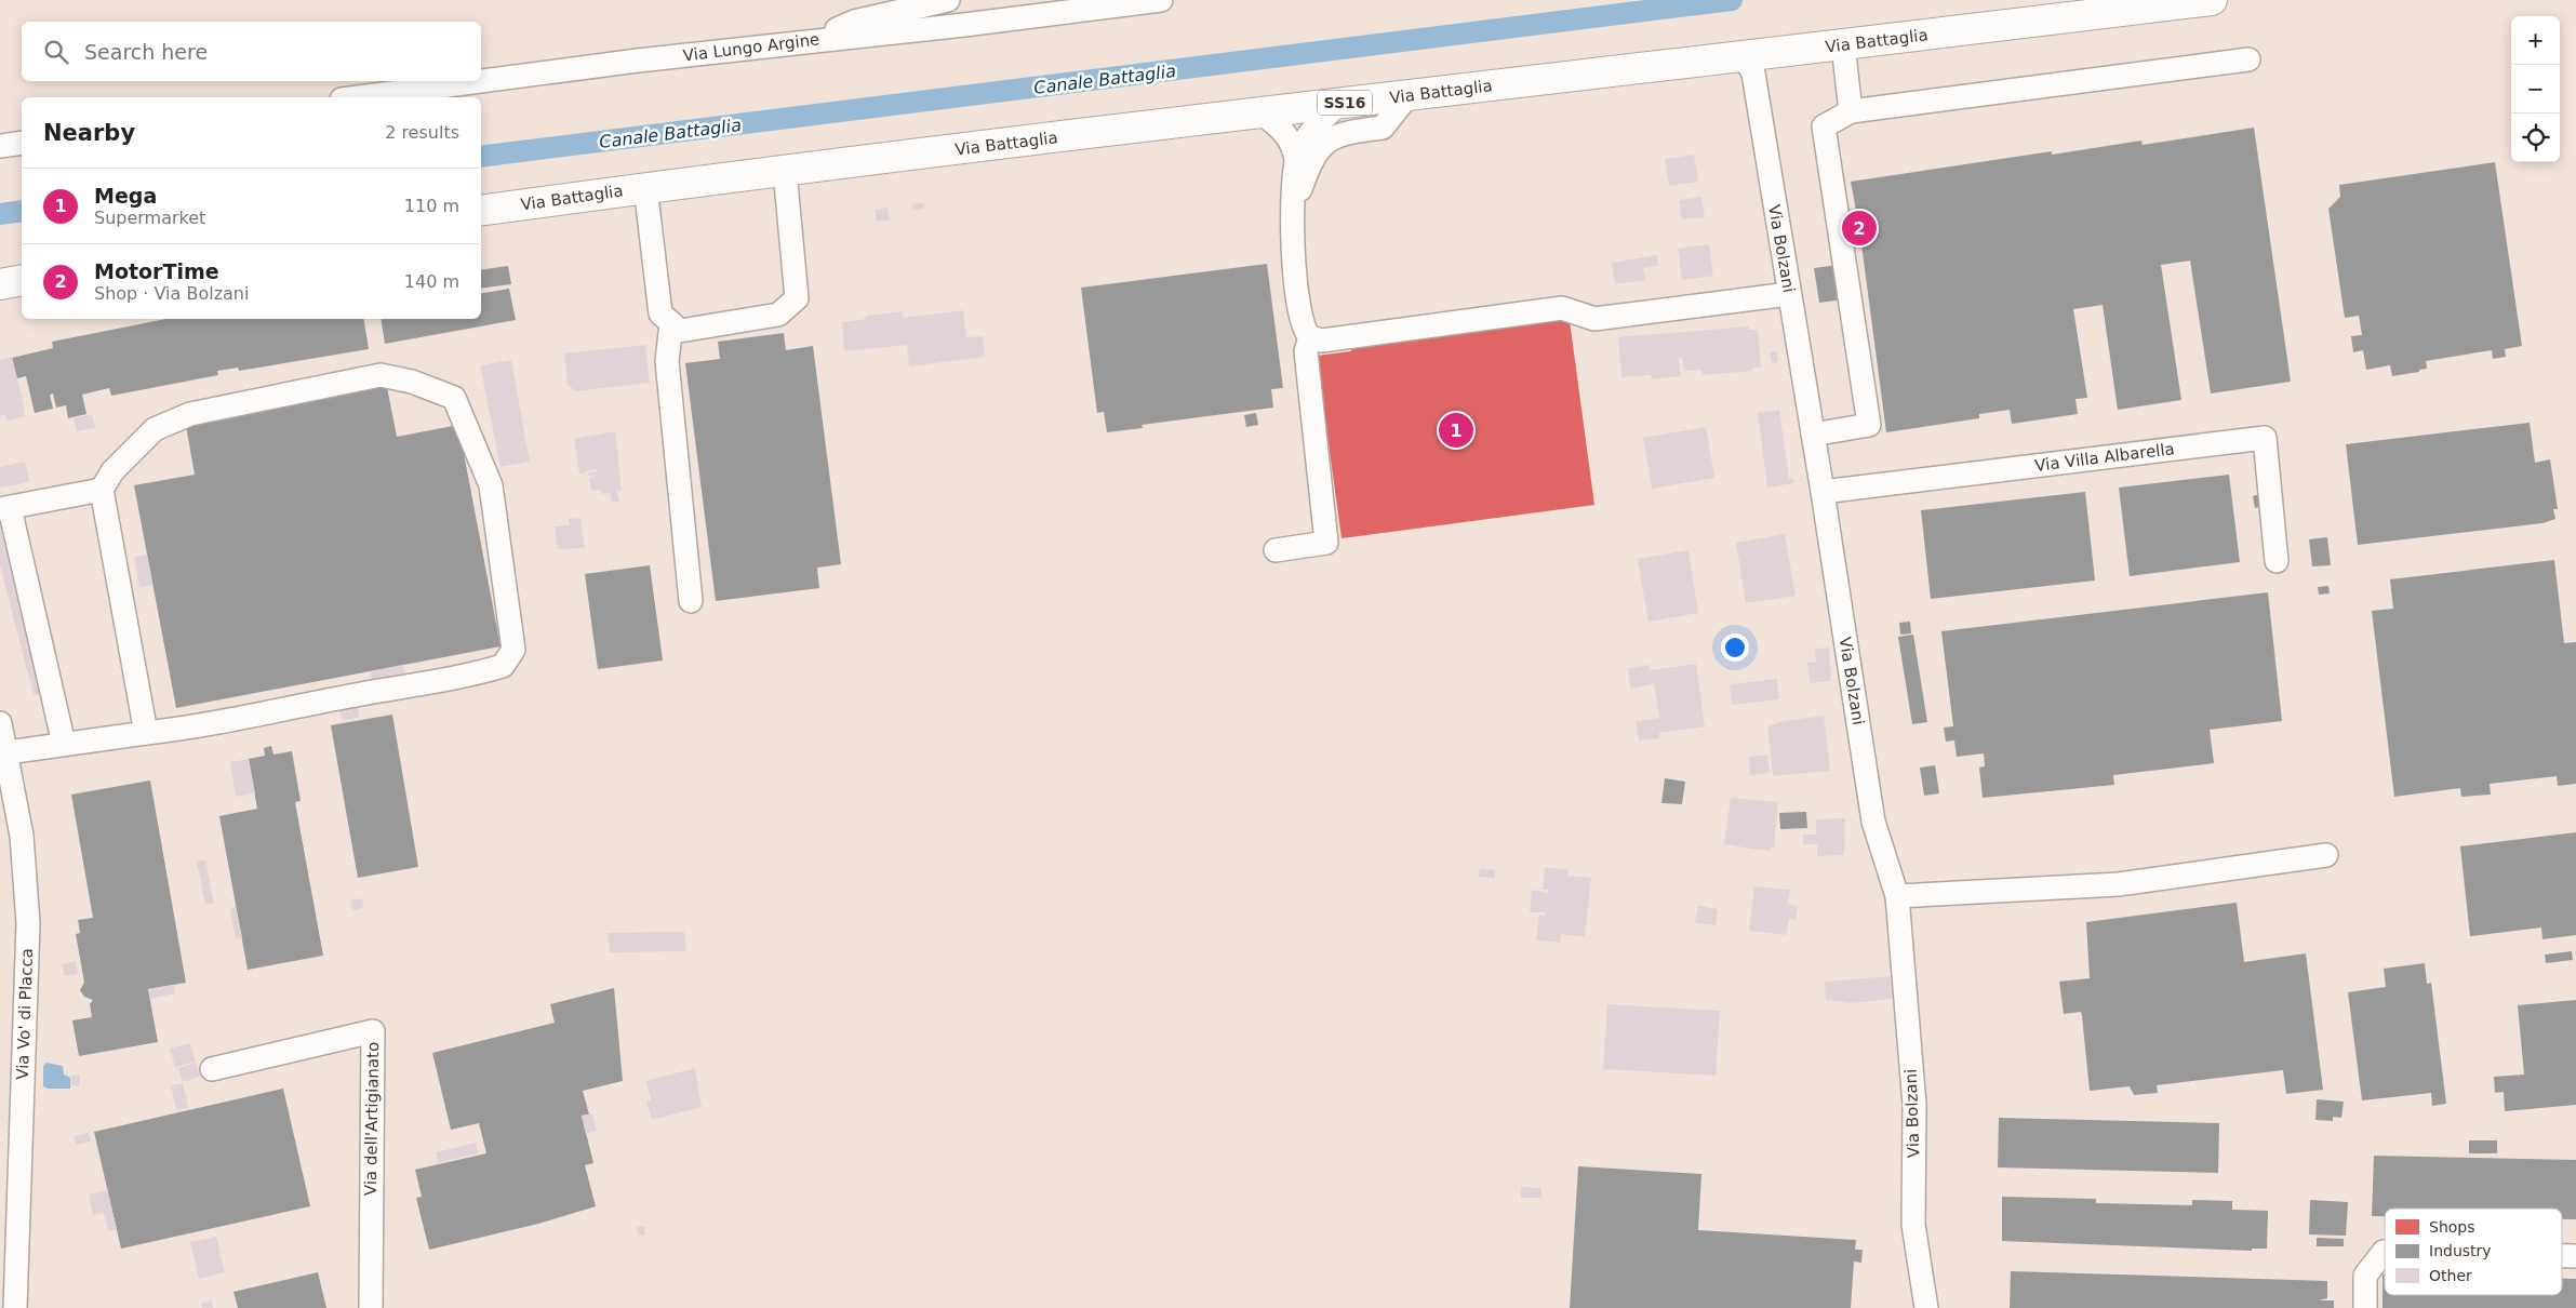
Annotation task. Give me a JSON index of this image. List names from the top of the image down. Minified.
{"streets":{"main road":["Via Battaglia","SS16"],"street":["Via Lungo Argine","Via Bolzani","Via Villa Albarella","Via Vo' di Placca","Via dell'Artigianato"]},"crossings":[["Via Battaglia","Via Bolzani"],["Via Bolzani","Via Villa Albarella"]],"water":["Canale Battaglia"],"legend":["Shops","Industry","Other"],"page":{"map_buttons":["+","−"],"search":"Search here","heading":["Nearby","2 results"],"list":[{"mark":"1","name":"Mega","note":"Supermarket","value":"110 m"},{"mark":"2","name":"MotorTime","note":"Shop · Via Bolzani","value":"140 m"}],"pins":["2","1"]}}
